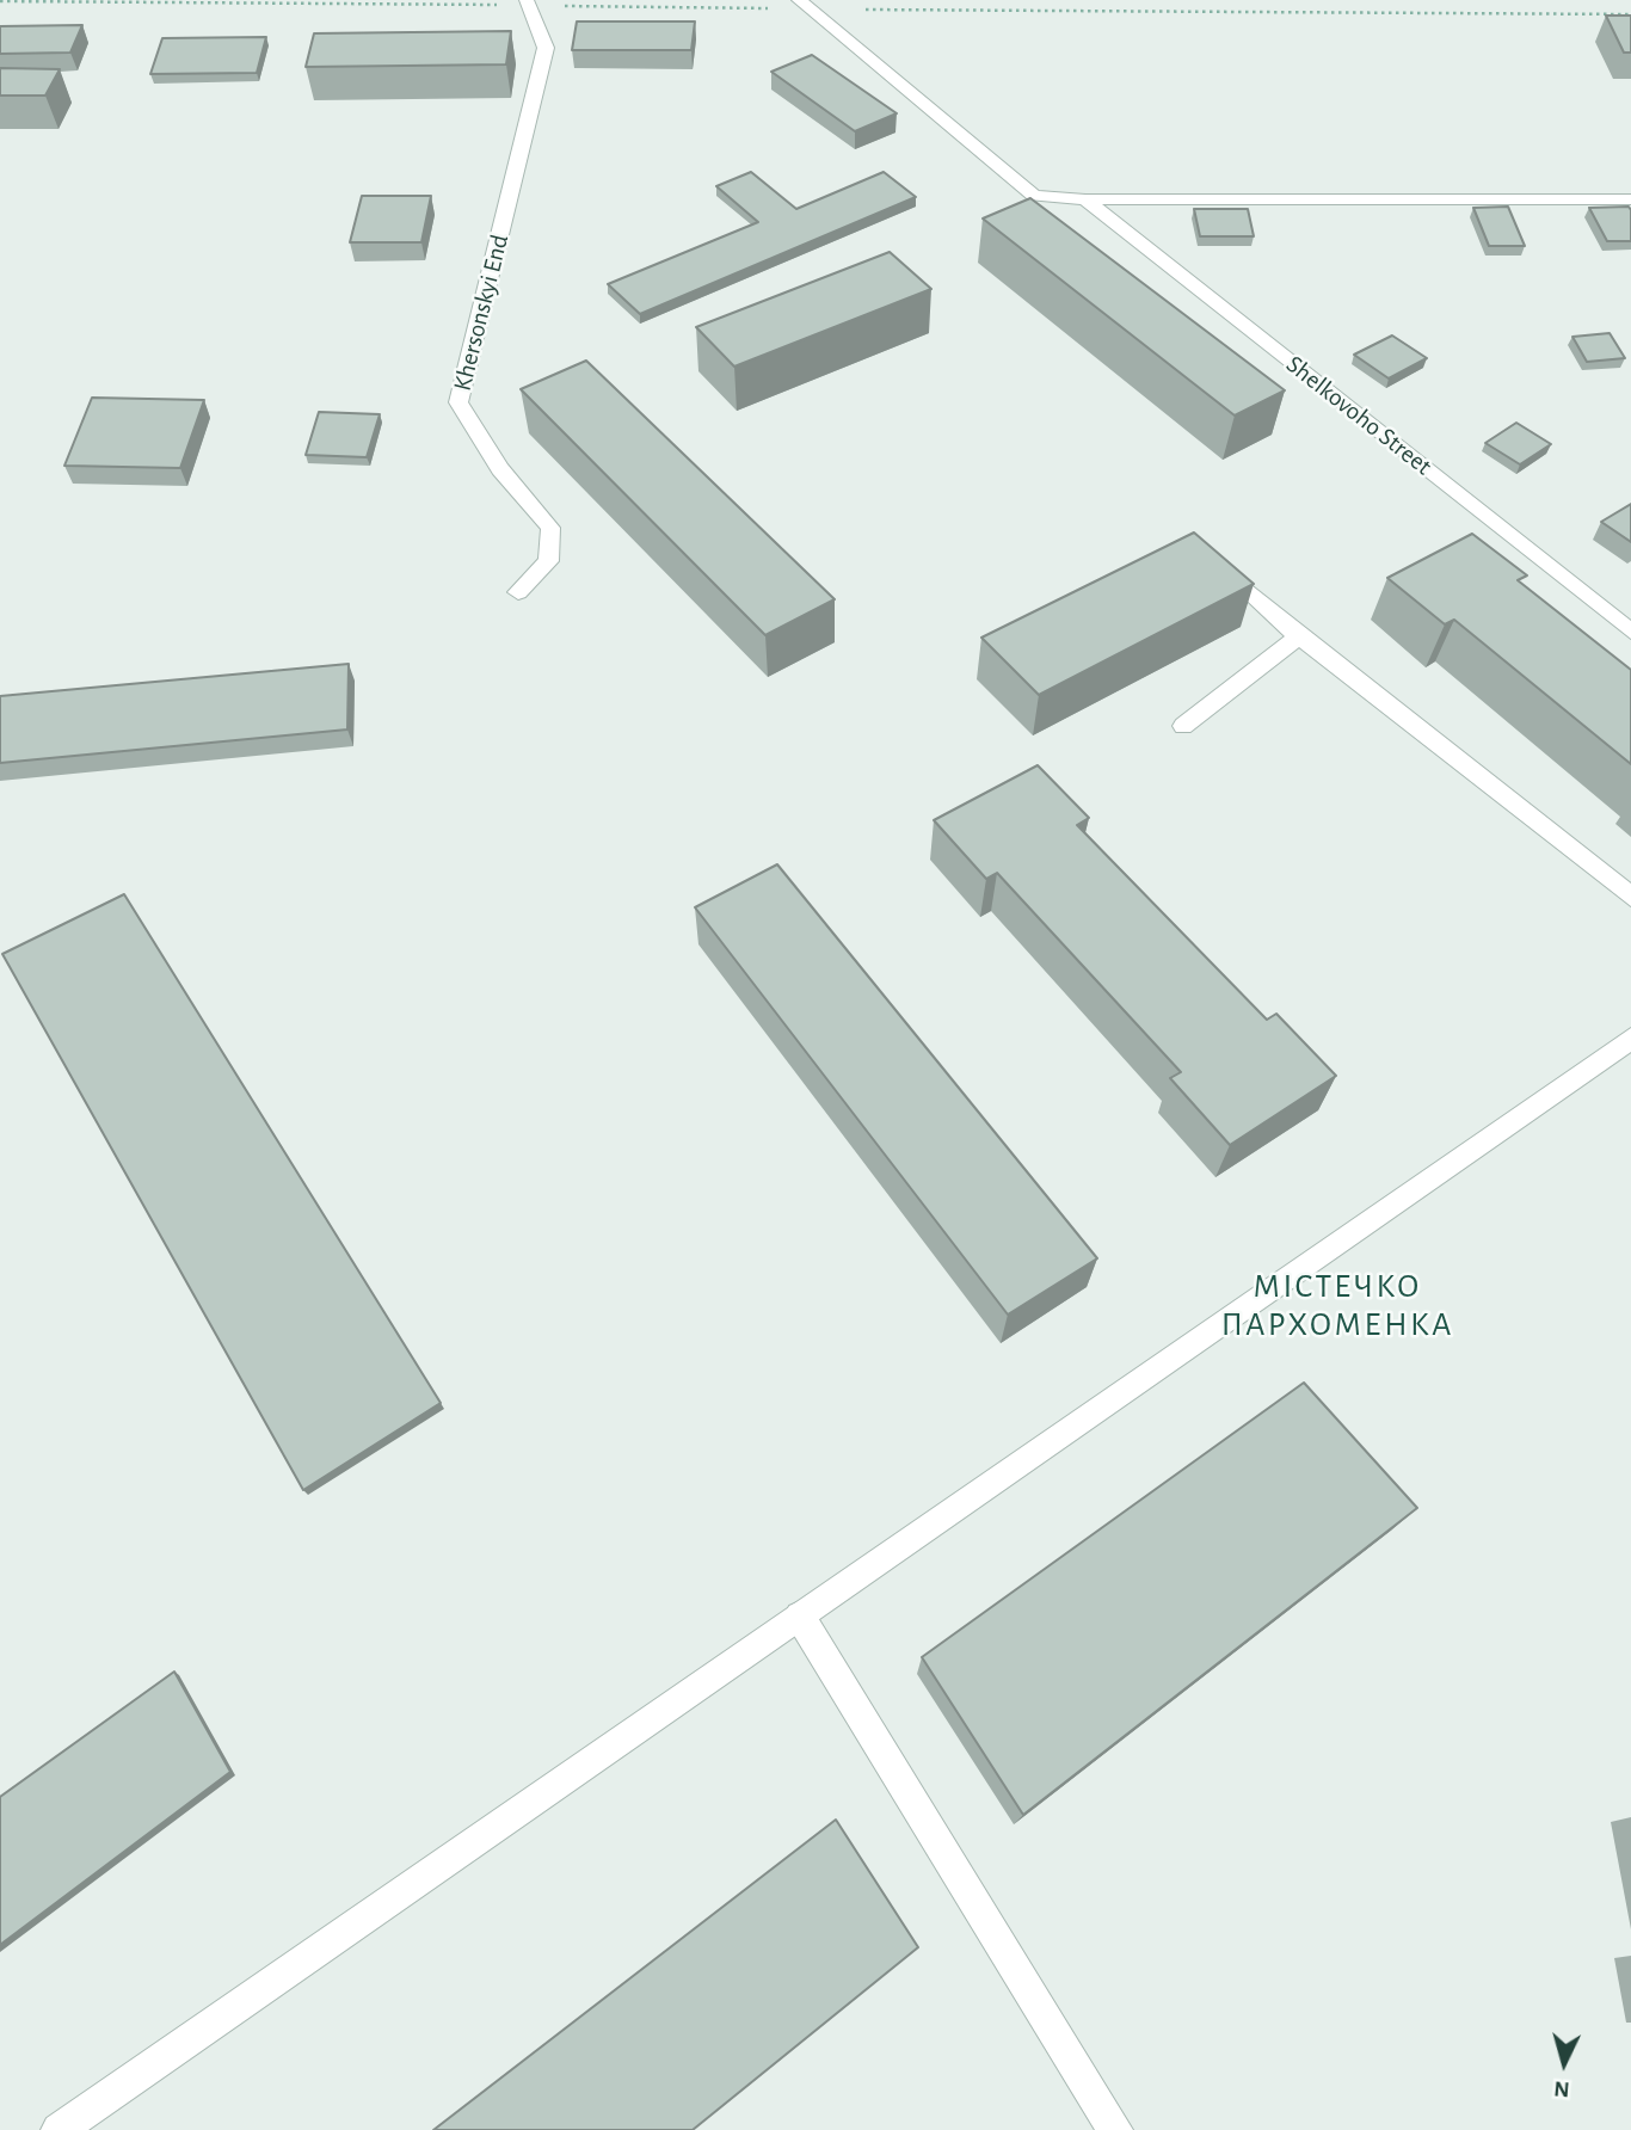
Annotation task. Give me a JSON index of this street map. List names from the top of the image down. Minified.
{"streets":{"street":["Khersonskyi End","Shelkovoho Street"]},"districts":["МІСТЕЧКО ПАРХОМЕНКА"],"north":"bottom"}
